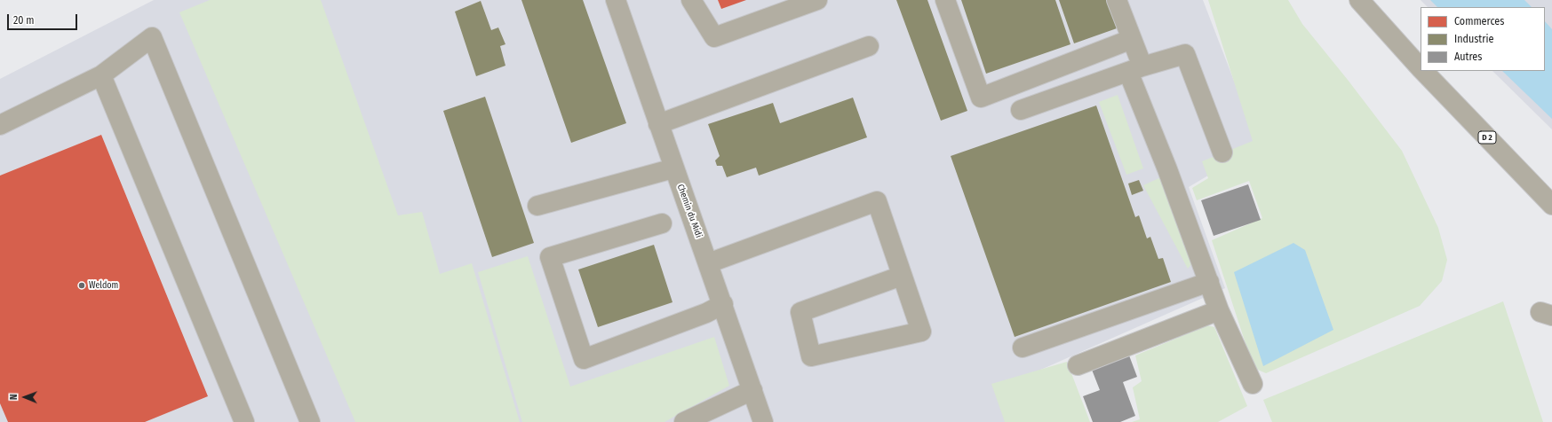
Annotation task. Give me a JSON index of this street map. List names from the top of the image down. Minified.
{"streets":{"street":["D 2","Chemin du Midi"]},"places":["Weldom"],"legend":["Commerces","Industrie","Autres"],"scale_bar":"20 m","north":"left"}
